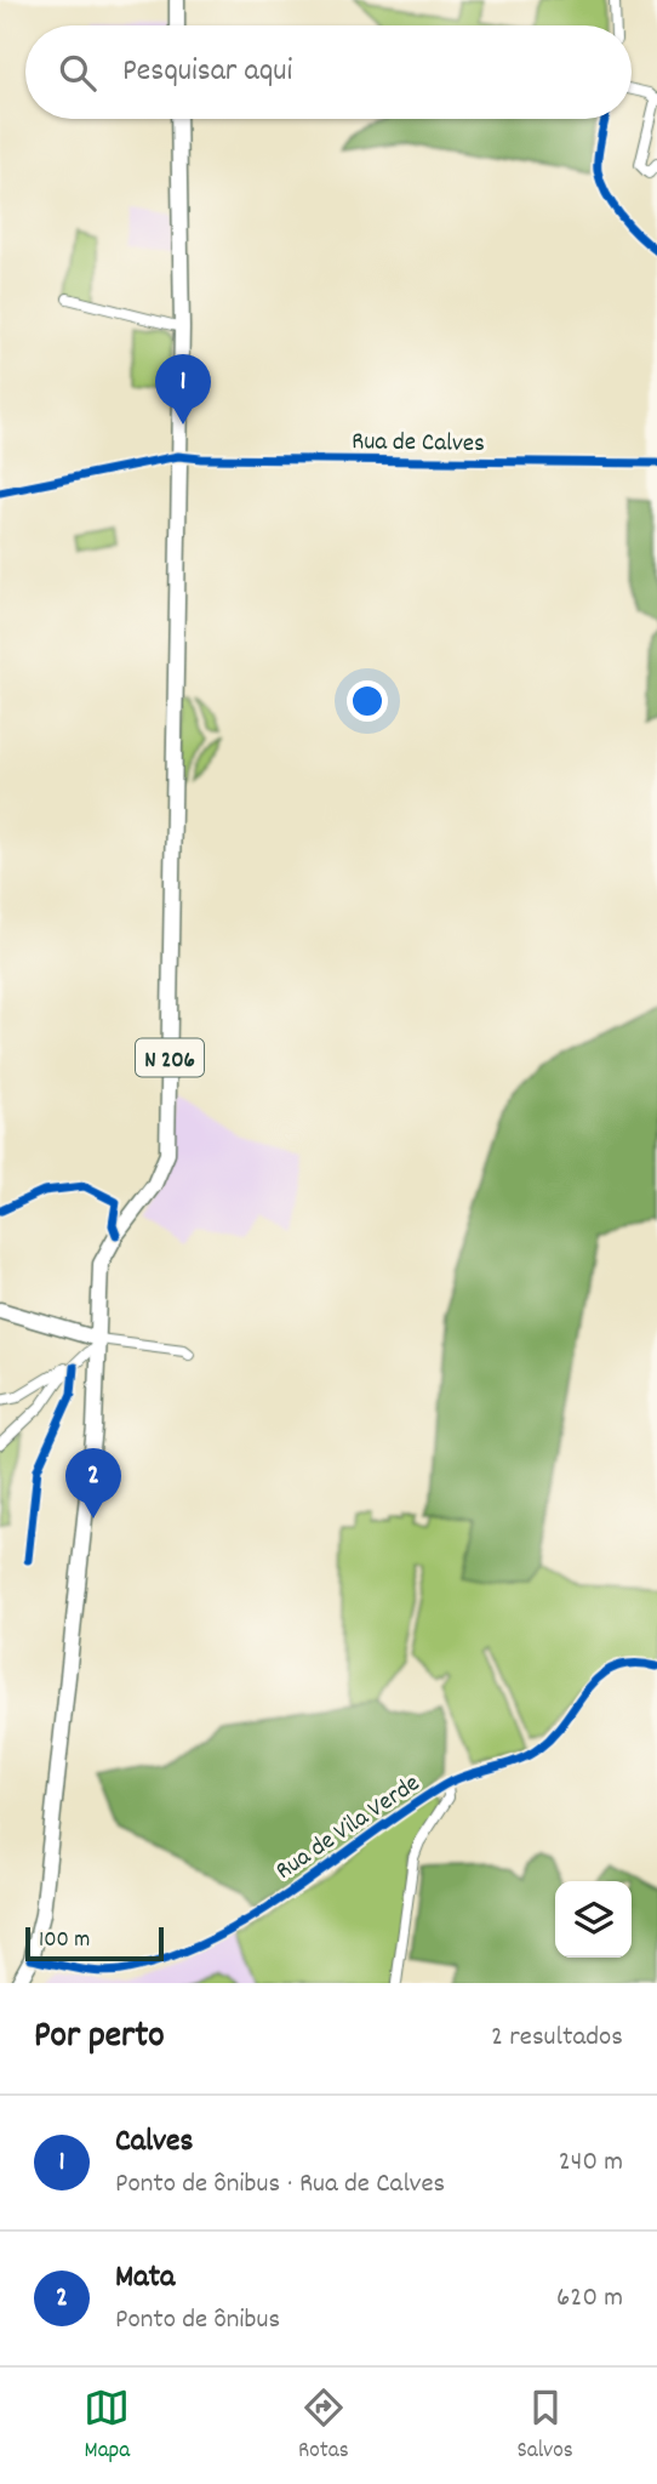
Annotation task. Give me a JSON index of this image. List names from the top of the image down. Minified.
{"streets":{"main road":["N 206"],"street":["Rua de Calves","Rua de Vila Verde"]},"crossings":[["Rua de Calves","N 206"],["N 206","Rua de Vila Verde"]],"scale_bar":"100 m","page":{"search":"Pesquisar aqui","pins":["1","2"],"scale":"100 m","heading":["Por perto","2 resultados"],"list":[{"mark":"1","name":"Calves","note":"Ponto de ônibus · Rua de Calves","value":"240 m"},{"mark":"2","name":"Mata","note":"Ponto de ônibus","value":"620 m"}],"nav":["Mapa","Rotas","Salvos"]}}
